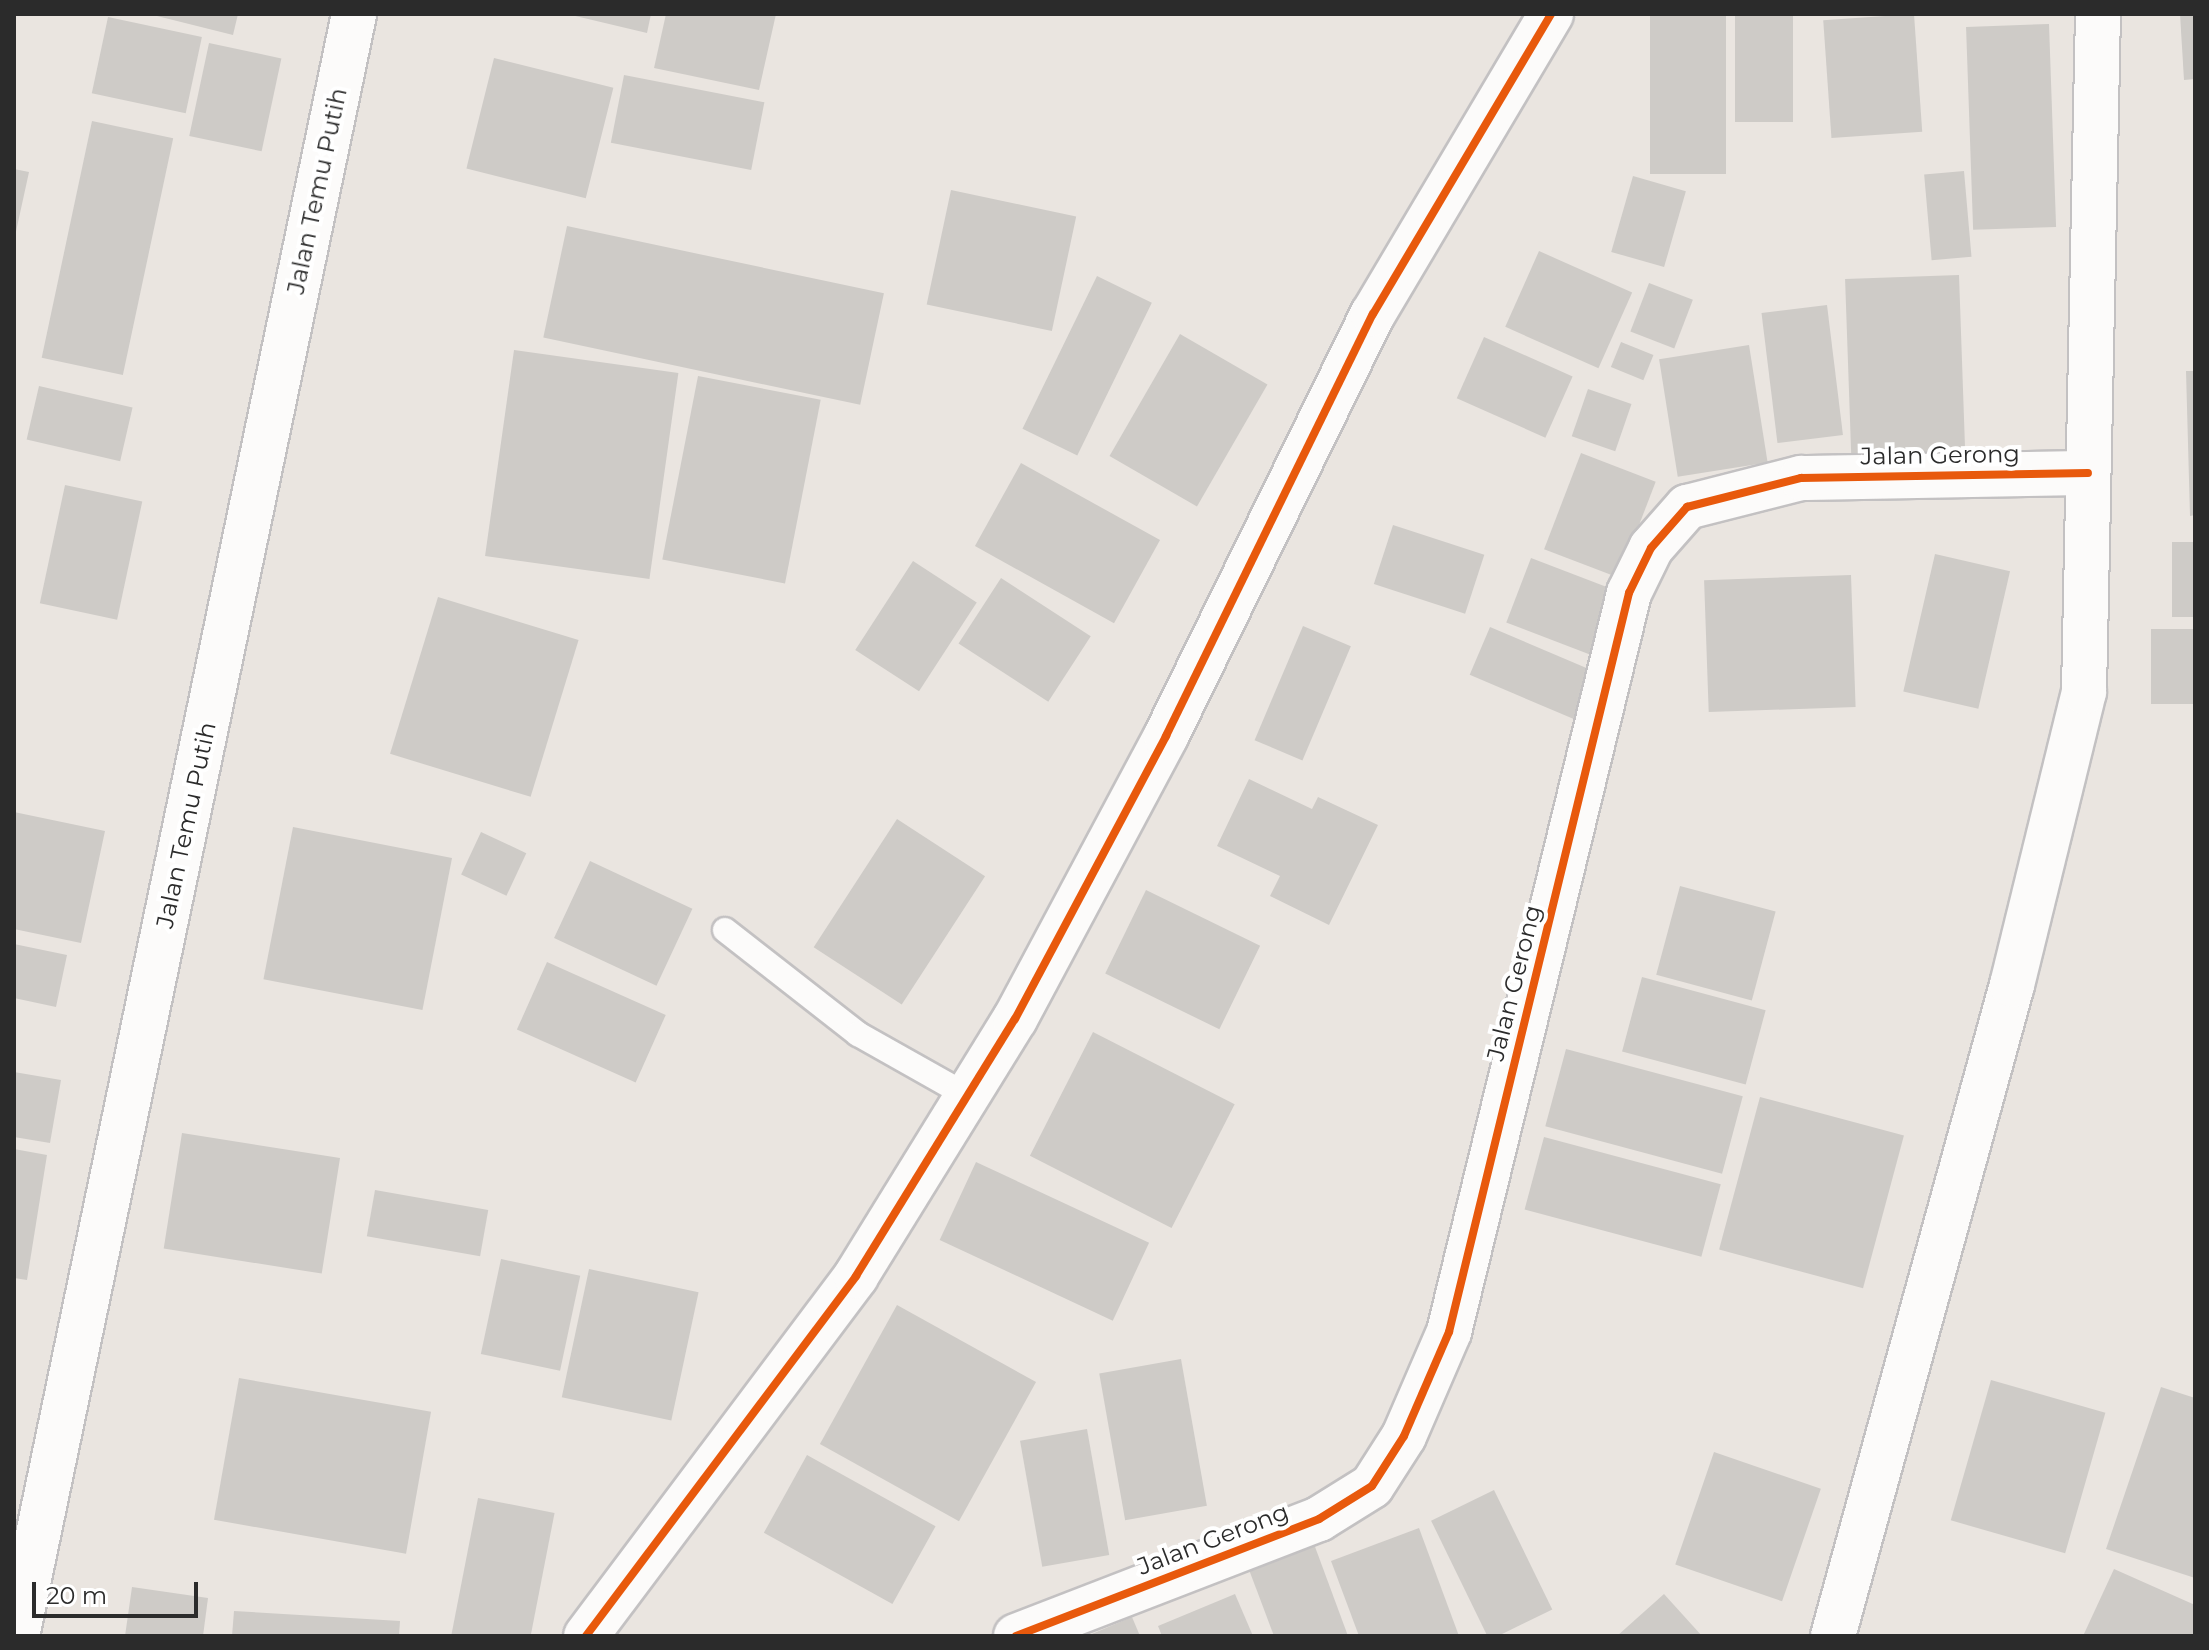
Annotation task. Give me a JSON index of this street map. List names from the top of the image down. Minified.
{"streets":{"street":["Jalan Temu Putih","Jalan Gerong"]},"scale_bar":"20 m"}
